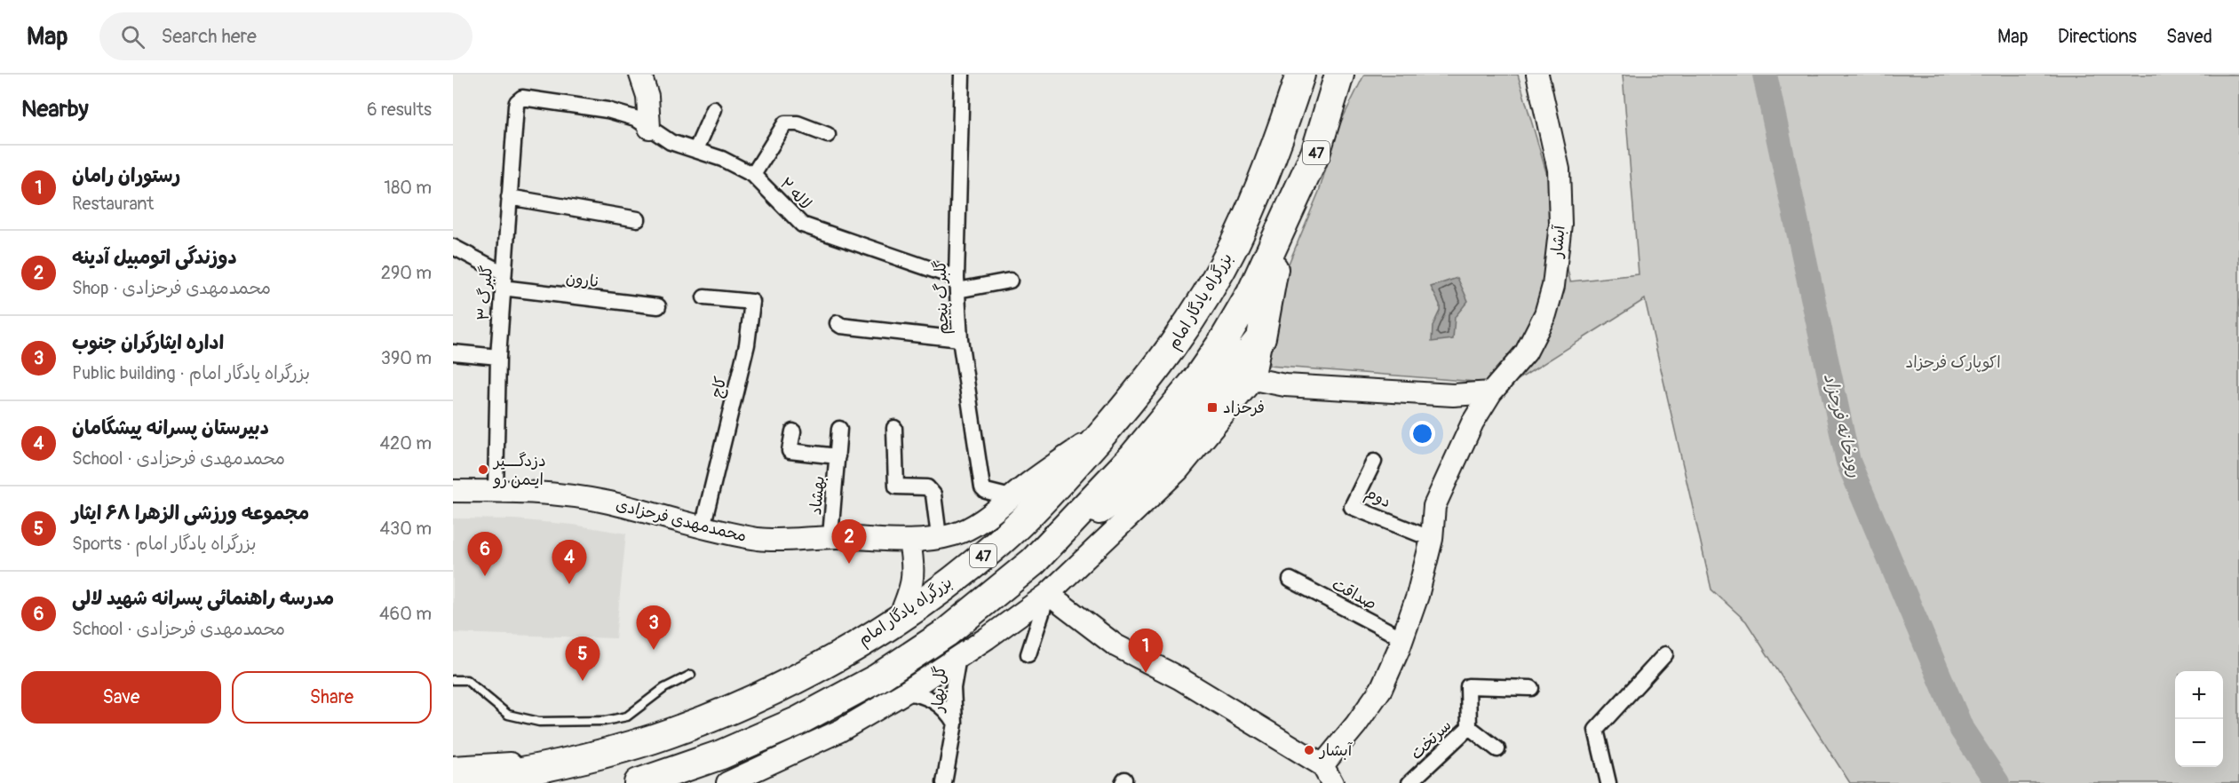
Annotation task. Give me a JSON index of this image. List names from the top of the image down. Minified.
{"streets":{"highway":["47","بزرگراه یادگار امام"],"street":["لاله ۲","آبشار","نارون","گلبرگ ۳","گلبرگ پنجم","کاج","بهشاد","دوم","محمدمهدی فرحزادی","صداقت","گل بهار","سرتخت"]},"crossings":[["لاله ۲","گلبرگ ۳"],["لاله ۲","گلبرگ پنجم"],["آبشار","دوم"],["آبشار","صداقت"],["نارون","گلبرگ ۳"],["گلبرگ ۳","محمدمهدی فرحزادی"],["گلبرگ پنجم","محمدمهدی فرحزادی"],["بزرگراه یادگار امام","محمدمهدی فرحزادی"],["کاج","محمدمهدی فرحزادی"],["بهشاد","محمدمهدی فرحزادی"]],"water":["رودخانه فرحزاد"],"parks":["اکوپارک فرحزاد"],"places":{"transit":["فرحزاد"],"other":["دزدگــــیر ایـمن رو","آبشار"]},"page":{"header":"Map","search":"Search here","nav":["Map","Directions","Saved"],"heading":["Nearby","6 results"],"list":[{"mark":"1","name":"رستوران رامان","note":"Restaurant","value":"180 m"},{"mark":"2","name":"دوزندگی اتومبیل آدینه","note":"Shop · محمدمهدی فرحزادی","value":"290 m"},{"mark":"3","name":"اداره ایثارگران جنوب","note":"Public building · بزرگراه یادگار امام","value":"390 m"},{"mark":"4","name":"دبیرستان پسرانه پیشگامان","note":"School · محمدمهدی فرحزادی","value":"420 m"},{"mark":"5","name":"مجموعه ورزشی الزهرا ۶۸ ایثار","note":"Sports · بزرگراه یادگار امام","value":"430 m"},{"mark":"6","name":"مدرسه راهنمائی پسرانه شهید لالی","note":"School · محمدمهدی فرحزادی","value":"460 m"}],"pins":["2","6","4","3","1","5"],"buttons":["Save","Share"],"map_buttons":["+","−"]}}
